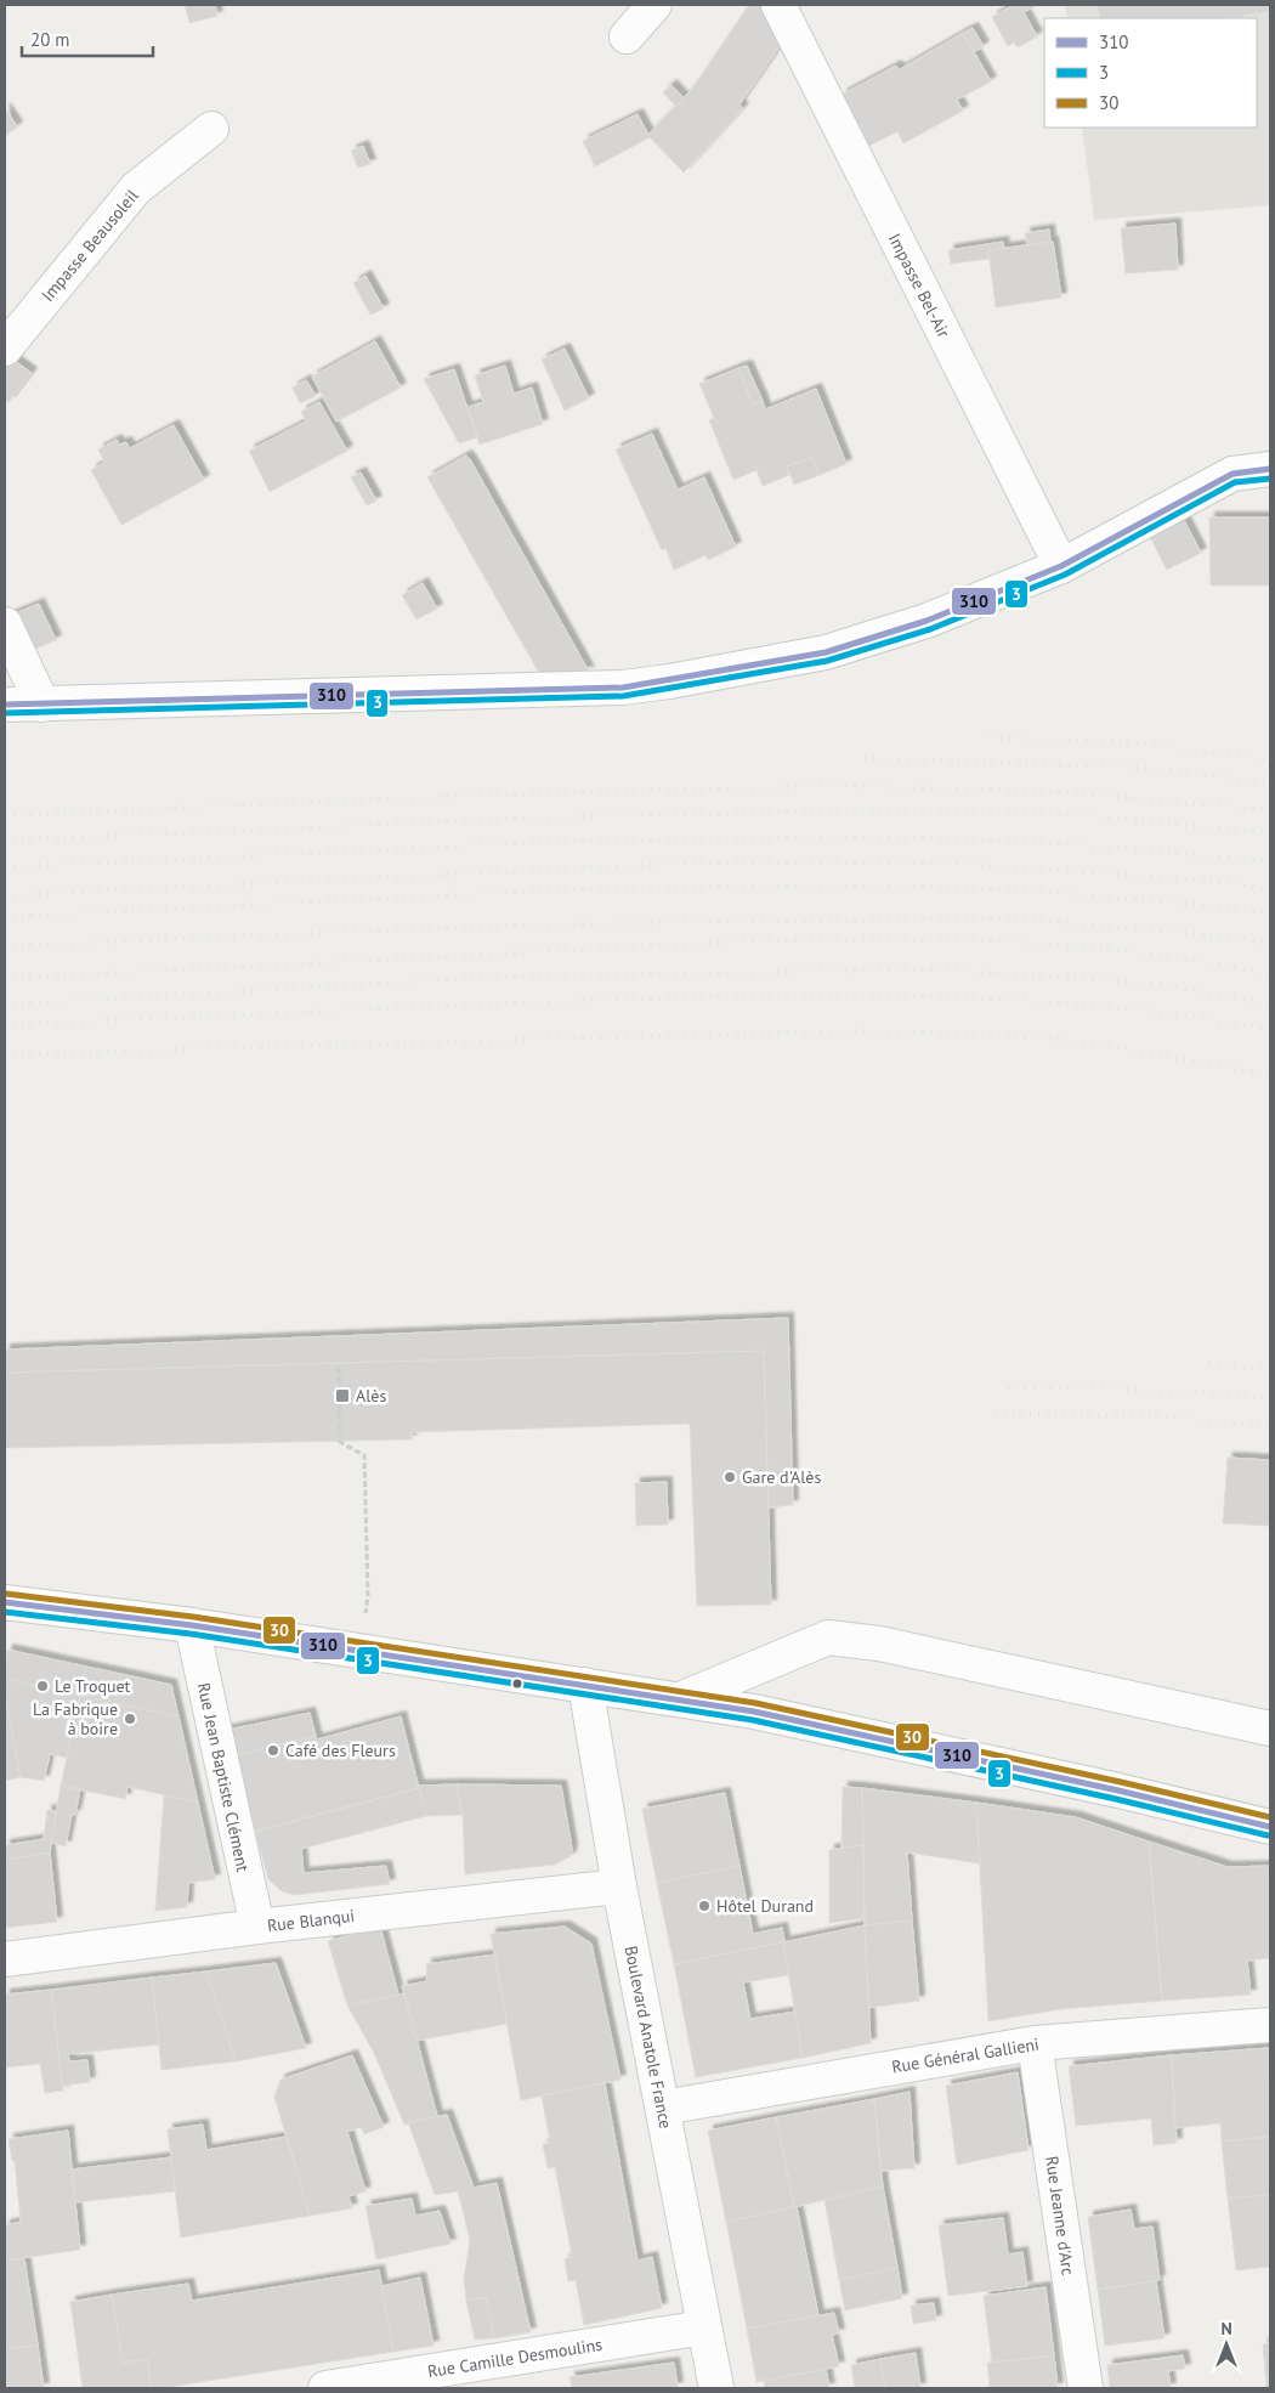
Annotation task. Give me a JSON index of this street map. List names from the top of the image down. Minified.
{"streets":{"street":["Impasse Beausoleil","Impasse Bel-Air","Rue Jean Baptiste Clément","Rue Blanqui","Boulevard Anatole France","Rue Général Gallieni","Rue Jeanne d'Arc","Rue Camille Desmoulins"]},"crossings":[["Rue Jean Baptiste Clément","Rue Blanqui"],["Rue Blanqui","Boulevard Anatole France"],["Boulevard Anatole France","Rue Général Gallieni"],["Boulevard Anatole France","Rue Camille Desmoulins"],["Rue Général Gallieni","Rue Jeanne d'Arc"]],"places":{"transit":["Alès"],"other":["Gare d'Alès","Le Troquet","La Fabrique à boire","Café des Fleurs","Hôtel Durand"]},"lines":["transit line 310","transit line 3","transit line 30"],"legend":["310","3","30"],"scale_bar":"20 m","north":"top"}
